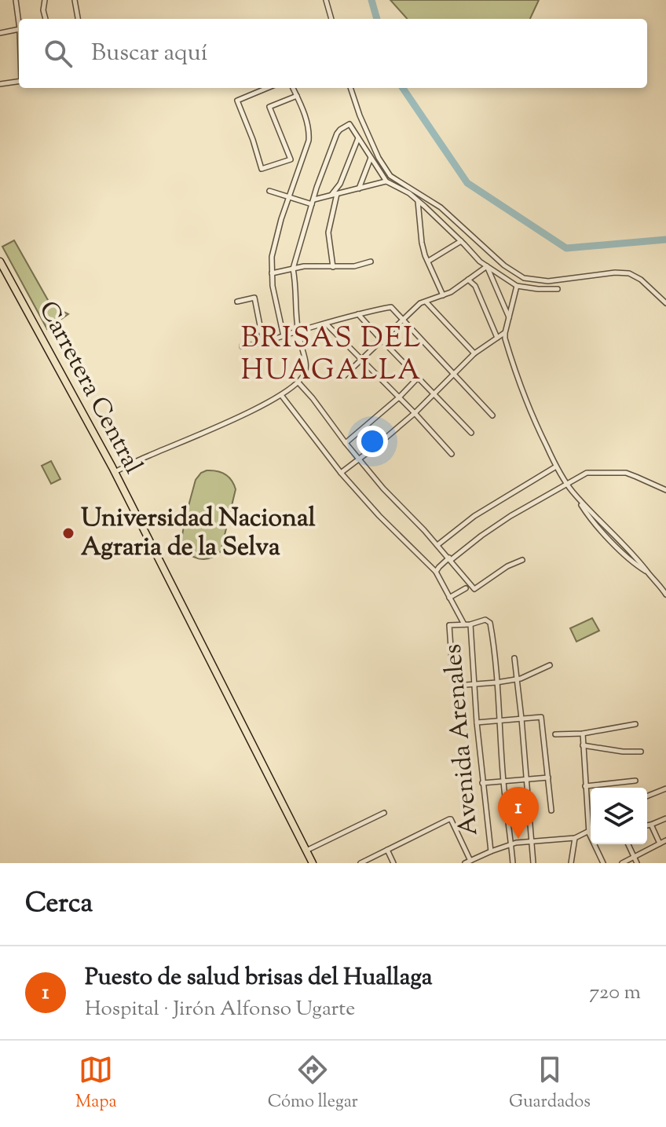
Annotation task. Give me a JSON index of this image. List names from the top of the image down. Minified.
{"streets":{"highway":["Carretera Central"],"street":["Avenida Arenales"]},"districts":["BRISAS DEL HUAGALLA"],"places":["Universidad Nacional Agraria de la Selva"],"page":{"search":"Buscar aquí","pins":"1","heading":"Cerca","list":[{"mark":"1","name":"Puesto de salud brisas del Huallaga","note":"Hospital · Jirón Alfonso Ugarte","value":"720 m"}],"nav":["Mapa","Cómo llegar","Guardados"]}}
